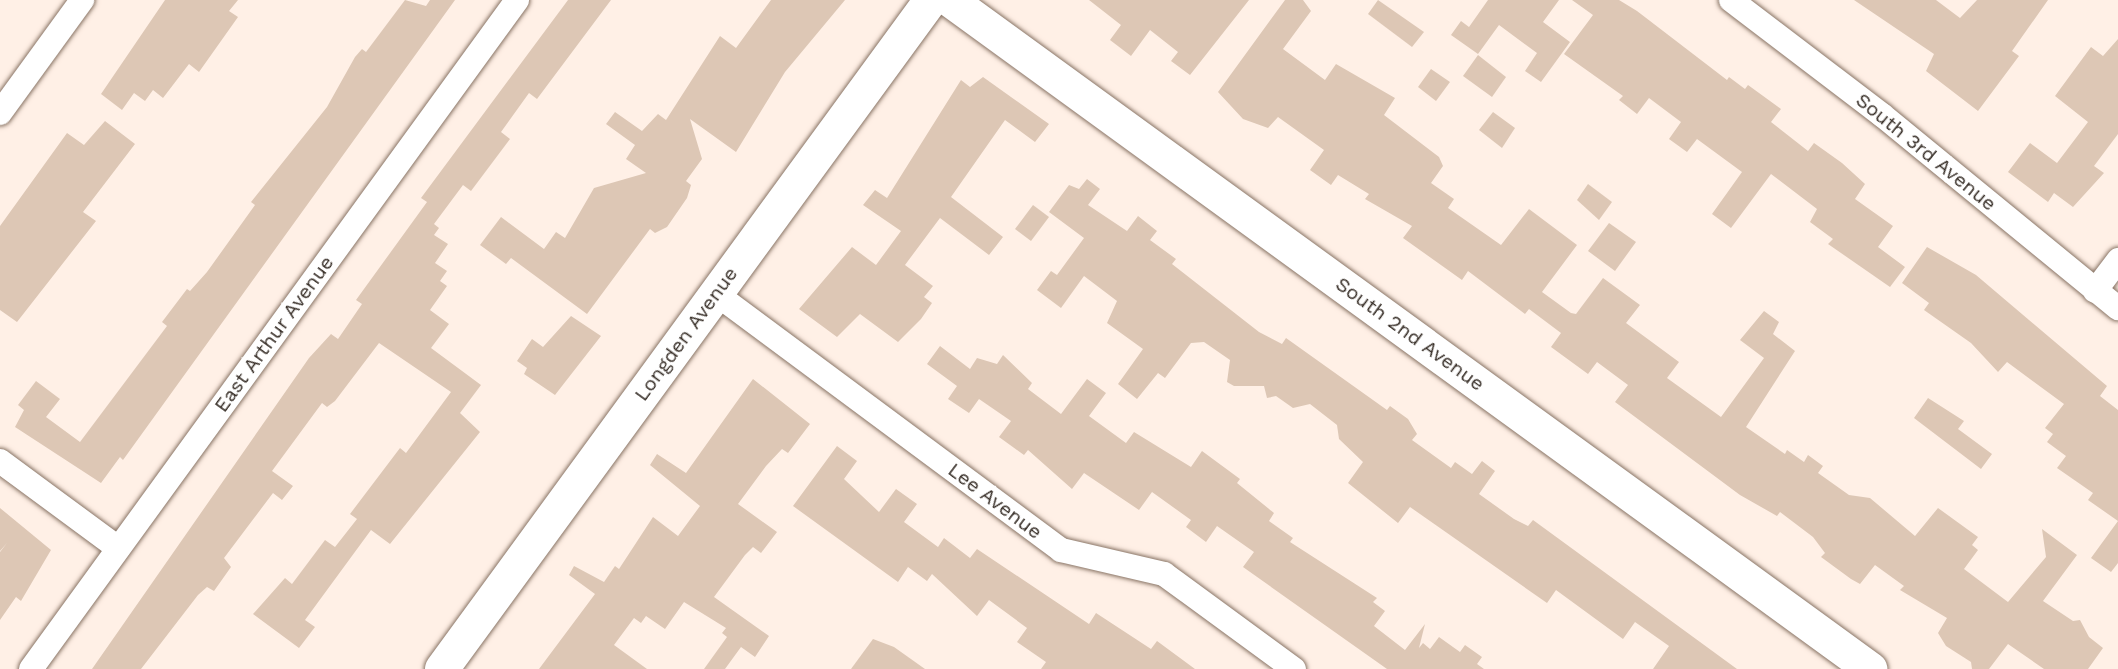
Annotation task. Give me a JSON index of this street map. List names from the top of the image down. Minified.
{"streets":{"street":["South 3rd Avenue","East Arthur Avenue","Longden Avenue","South 2nd Avenue","Lee Avenue"]},"crossings":[["Longden Avenue","Lee Avenue"]]}
